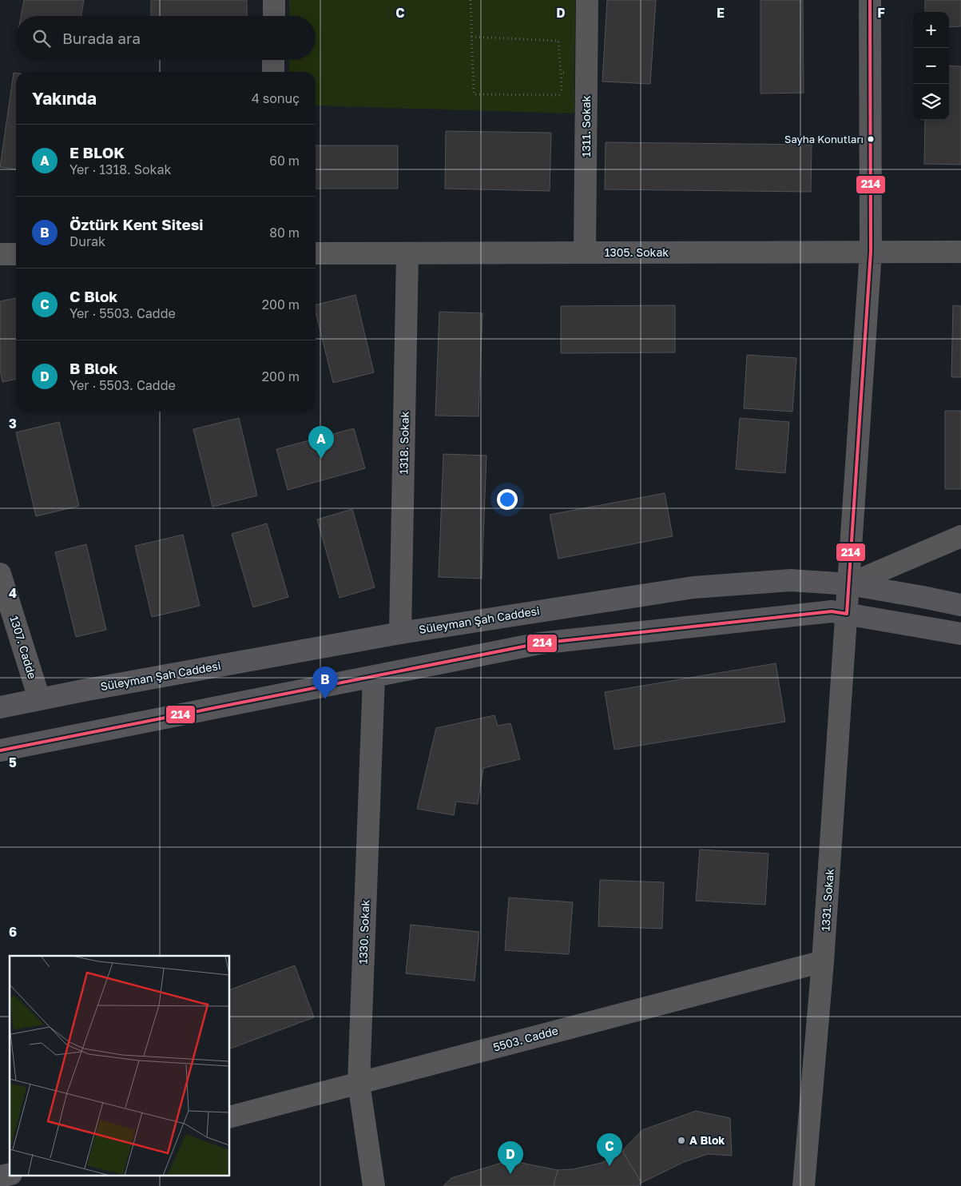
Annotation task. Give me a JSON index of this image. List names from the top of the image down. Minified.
{"streets":{"main road":["Süleyman Şah Caddesi"],"street":["1311. Sokak","1305. Sokak","1318. Sokak","1307. Cadde","1331. Sokak","1330. Sokak","5503. Cadde"]},"crossings":[["1311. Sokak","1305. Sokak"],["1305. Sokak","1318. Sokak"],["1305. Sokak","1331. Sokak"],["1318. Sokak","Süleyman Şah Caddesi"],["Süleyman Şah Caddesi","1307. Cadde"],["Süleyman Şah Caddesi","1331. Sokak"],["1331. Sokak","5503. Cadde"],["1330. Sokak","5503. Cadde"]],"places":["Sayha Konutları","A Blok"],"lines":["transit line 214"],"page":{"map_buttons":["+","−"],"search":"Burada ara","heading":["Yakında","4 sonuç"],"list":[{"mark":"A","name":"E BLOK","note":"Yer · 1318. Sokak","value":"60 m"},{"mark":"B","name":"Öztürk Kent Sitesi","note":"Durak","value":"80 m"},{"mark":"C","name":"C Blok","note":"Yer · 5503. Cadde","value":"200 m"},{"mark":"D","name":"B Blok","note":"Yer · 5503. Cadde","value":"200 m"}],"pins":["A","B","C","D"]},"grid":{"columns":["C","D","E","F"],"rows":["3","4","5","6"]}}
